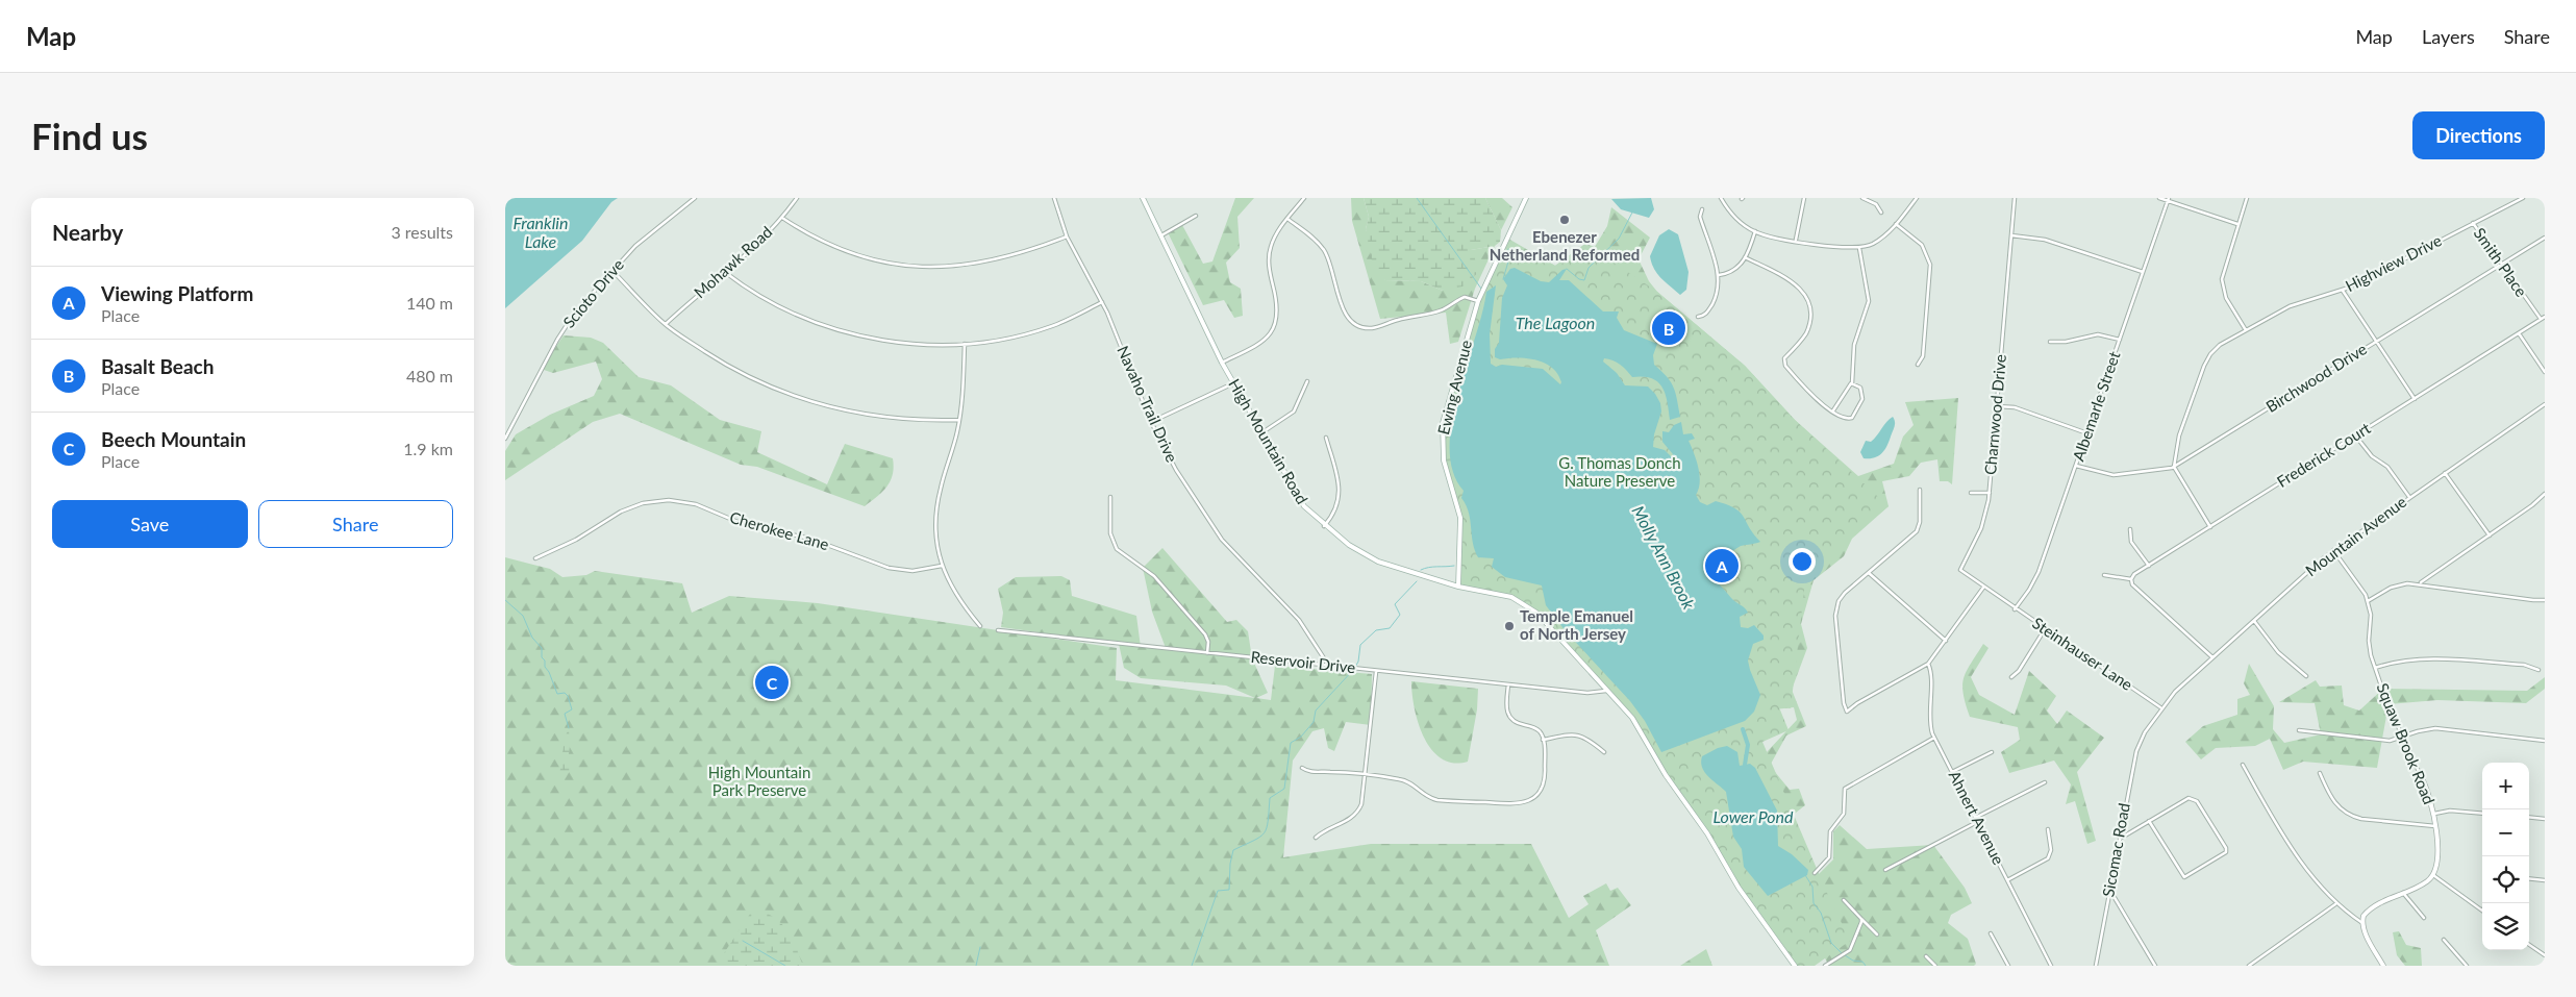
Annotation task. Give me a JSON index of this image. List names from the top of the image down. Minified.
{"streets":{"main road":["Ewing Avenue","High Mountain Road","Squaw Brook Road"],"street":["Mohawk Road","Smith Place","Highview Drive","Scioto Drive","Birchwood Drive","Navaho Trail Drive","Albemarle Street","Charnwood Drive","Frederick Court","Cherokee Lane","Mountain Avenue","Steinhauser Lane","Reservoir Drive","Ahnert Avenue","Sicomac Road"]},"crossings":[["Smith Place","Highview Drive"],["Smith Place","Birchwood Drive"],["Highview Drive","Birchwood Drive"],["Birchwood Drive","Albemarle Street"],["Ewing Avenue","High Mountain Road"],["Navaho Trail Drive","Reservoir Drive"],["Albemarle Street","Steinhauser Lane"],["Charnwood Drive","Steinhauser Lane"],["High Mountain Road","Reservoir Drive"],["Mountain Avenue","Steinhauser Lane"],["Mountain Avenue","Squaw Brook Road"],["Mountain Avenue","Sicomac Road"]],"water":["Franklin Lake","The Lagoon","Molly Ann Brook","Lower Pond"],"parks":["G. Thomas Donch Nature Preserve","High Mountain Park Preserve"],"places":["Ebenezer Netherland Reformed","Temple Emanuel of North Jersey"],"page":{"header":"Map","nav":["Map","Layers","Share"],"buttons":["Directions",["Save","Share"]],"title":"Find us","heading":["Nearby","3 results"],"list":[{"mark":"A","name":"Viewing Platform","note":"Place","value":"140 m"},{"mark":"B","name":"Basalt Beach","note":"Place","value":"480 m"},{"mark":"C","name":"Beech Mountain","note":"Place","value":"1.9 km"}],"pins":["B","A","C"],"map_buttons":["+","−"]}}
